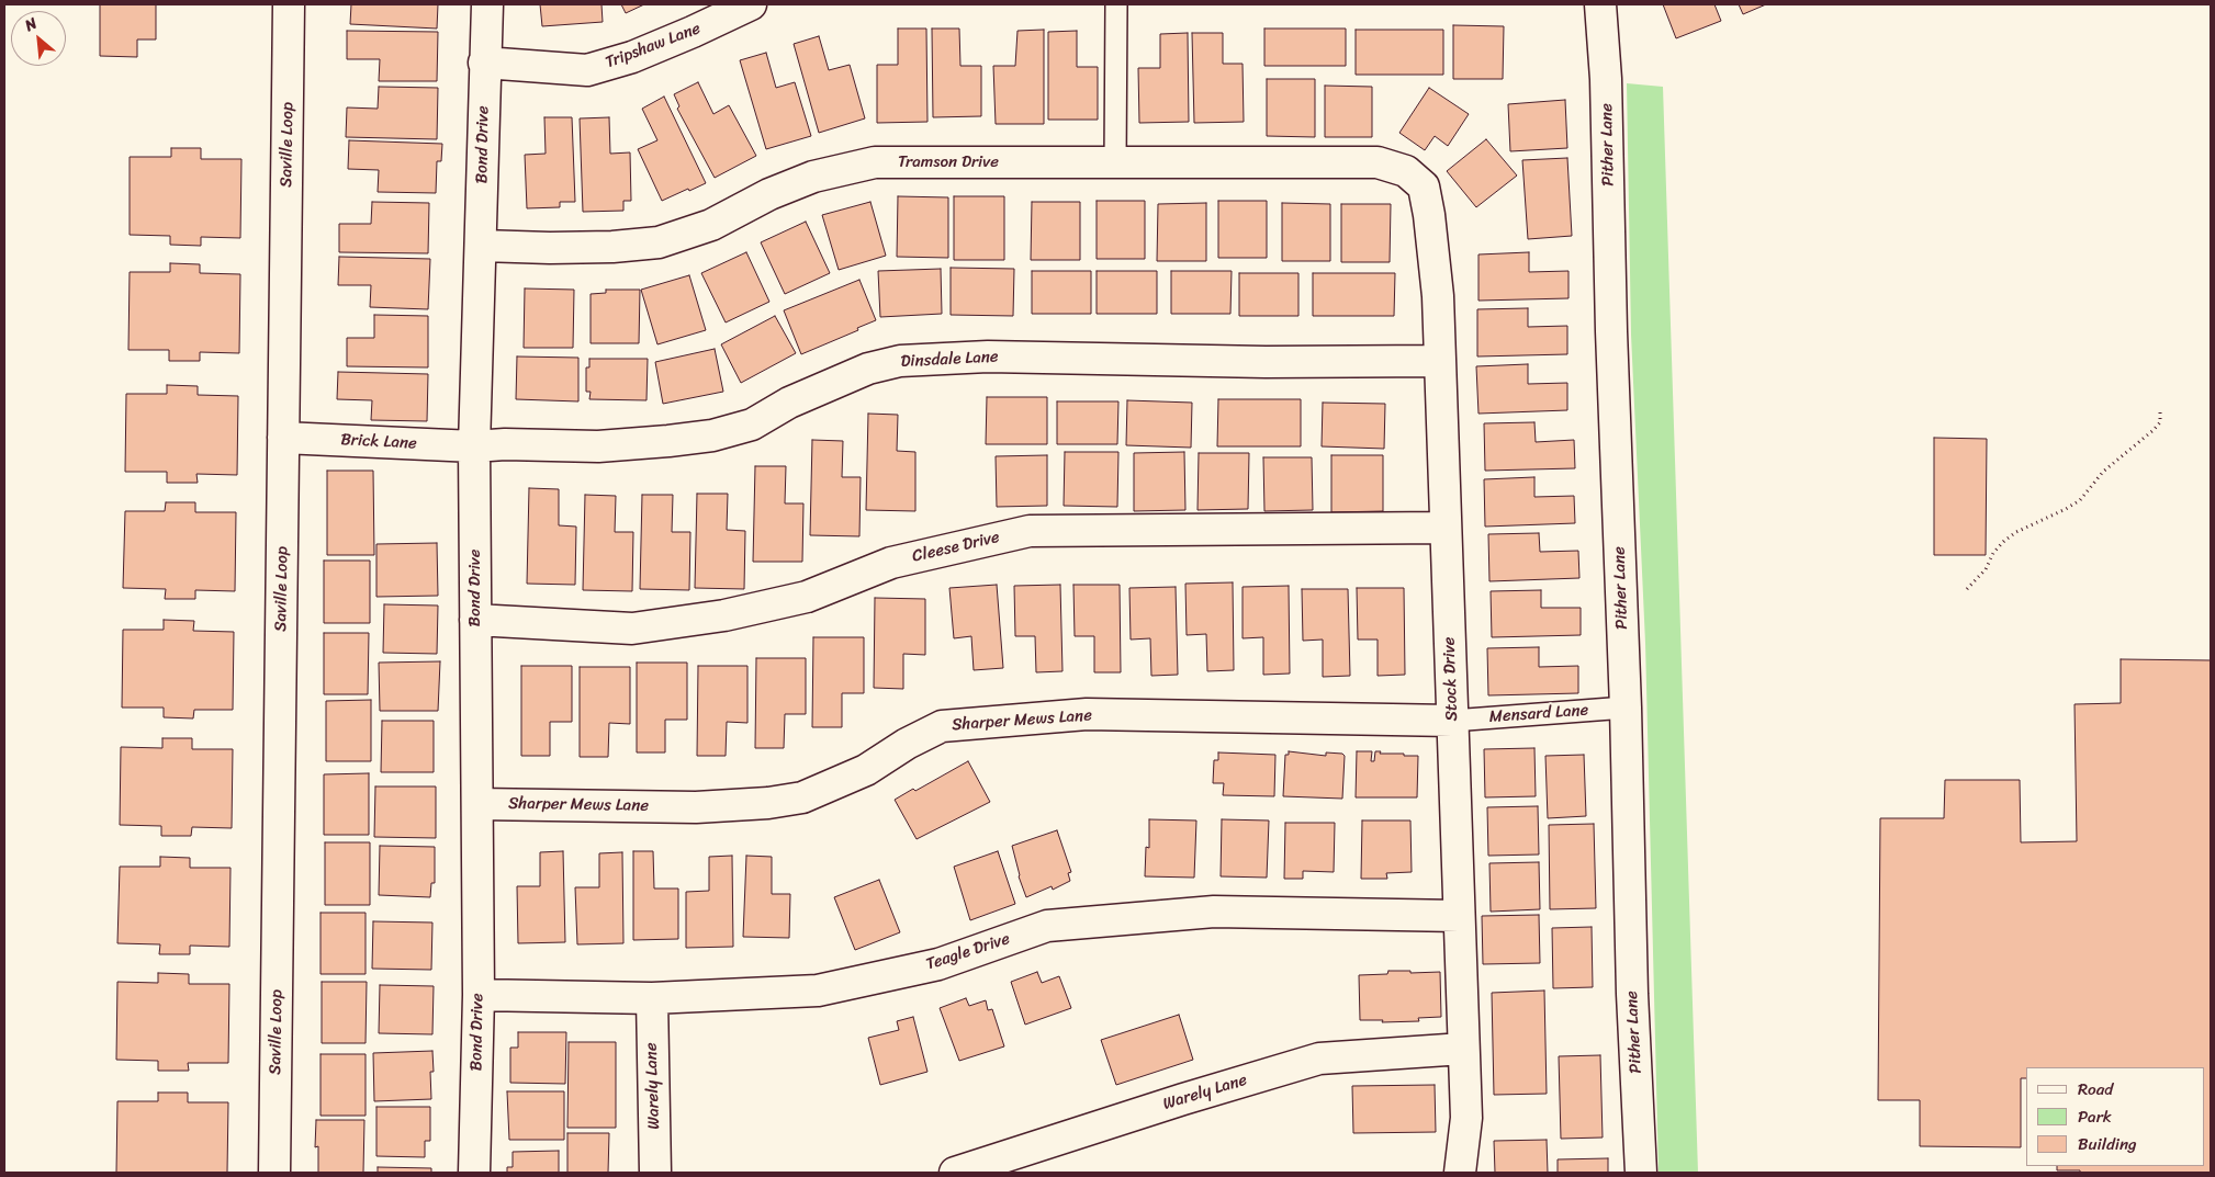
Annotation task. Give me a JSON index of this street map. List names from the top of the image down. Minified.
{"streets":{"street":["Tripshaw Lane","Saville Loop","Bond Drive","Pither Lane","Tramson Drive","Dinsdale Lane","Brick Lane","Cleese Drive","Stock Drive","Sharper Mews Lane","Teagle Drive","Warely Lane"],"lane":["Mensard Lane"]},"crossings":[["Tripshaw Lane","Bond Drive"],["Saville Loop","Brick Lane"],["Bond Drive","Tramson Drive"],["Bond Drive","Dinsdale Lane"],["Bond Drive","Brick Lane"],["Bond Drive","Cleese Drive"],["Bond Drive","Sharper Mews Lane"],["Bond Drive","Teagle Drive"],["Pither Lane","Mensard Lane"],["Tramson Drive","Stock Drive"],["Dinsdale Lane","Brick Lane"],["Dinsdale Lane","Stock Drive"],["Cleese Drive","Stock Drive"],["Stock Drive","Mensard Lane"],["Stock Drive","Sharper Mews Lane"],["Stock Drive","Teagle Drive"],["Stock Drive","Warely Lane"],["Mensard Lane","Sharper Mews Lane"],["Teagle Drive","Warely Lane"]],"legend":["Road","Park","Building"],"north":"top left"}
